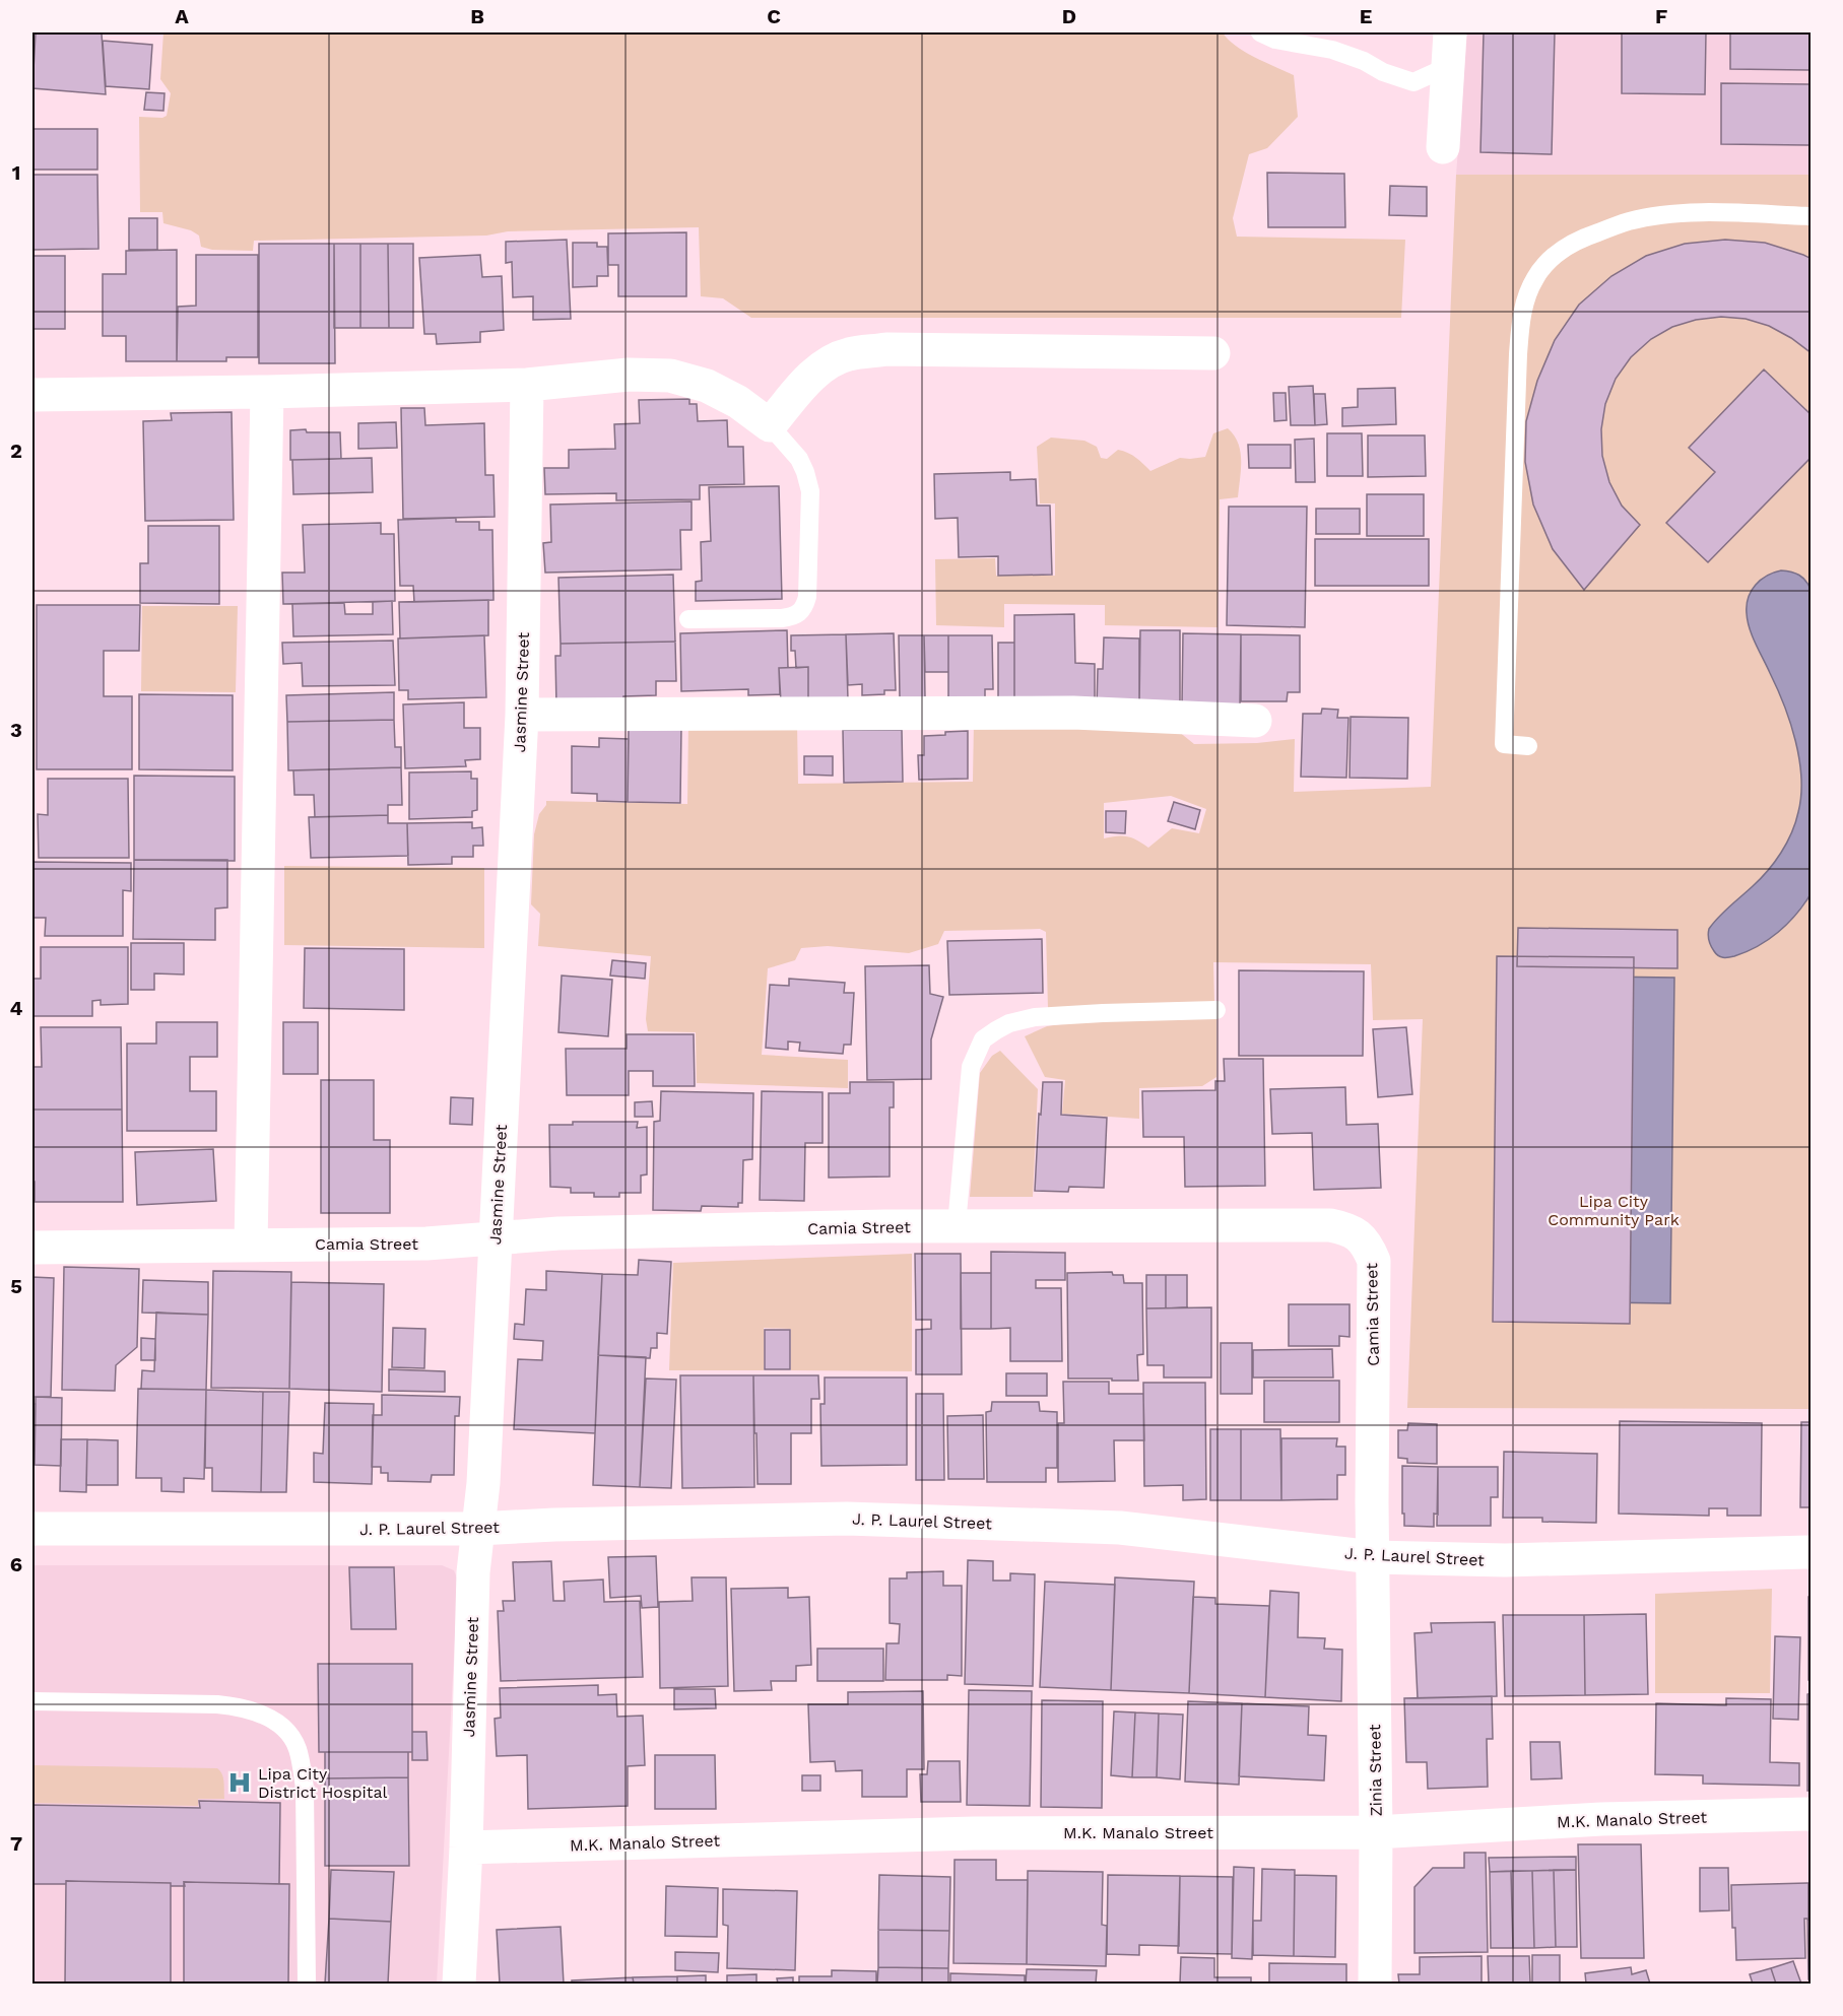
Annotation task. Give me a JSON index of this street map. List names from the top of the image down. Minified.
{"streets":{"street":["Jasmine Street","Camia Street","J. P. Laurel Street","Zinia Street","M.K. Manalo Street"]},"crossings":[["Jasmine Street","Camia Street"],["Jasmine Street","J. P. Laurel Street"],["Jasmine Street","M.K. Manalo Street"],["Camia Street","J. P. Laurel Street"],["Camia Street","Zinia Street"],["J. P. Laurel Street","Zinia Street"],["Zinia Street","M.K. Manalo Street"]],"parks":["Lipa City Community Park"],"places":{"hospital":["Lipa City District Hospital"]},"grid":{"columns":["A","B","C","D","E","F"],"rows":["1","2","3","4","5","6","7"]}}
